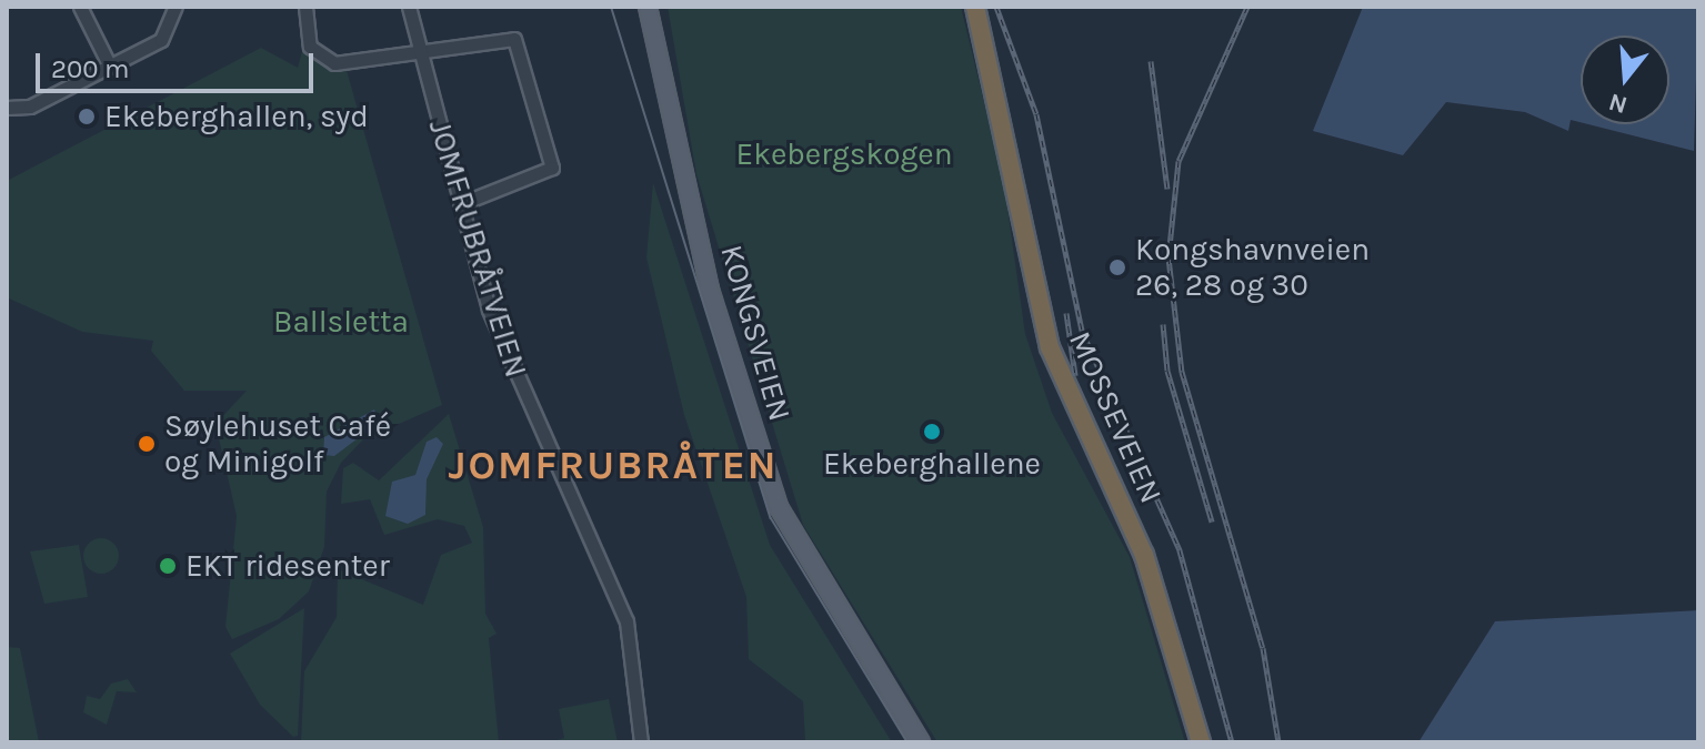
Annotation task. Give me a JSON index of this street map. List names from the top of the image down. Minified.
{"streets":{"highway":["MOSSEVEIEN"],"main road":["KONGSVEIEN"],"street":["JOMFRUBRÅTVEIEN"]},"districts":["JOMFRUBRÅTEN"],"parks":["Ekebergskogen","Ballsletta"],"places":["Ekeberghallen, syd","Kongshavnveien 26, 28 og 30","Ekeberghallene","Søylehuset Café og Minigolf","EKT ridesenter"],"scale_bar":"200 m","north":"bottom"}
